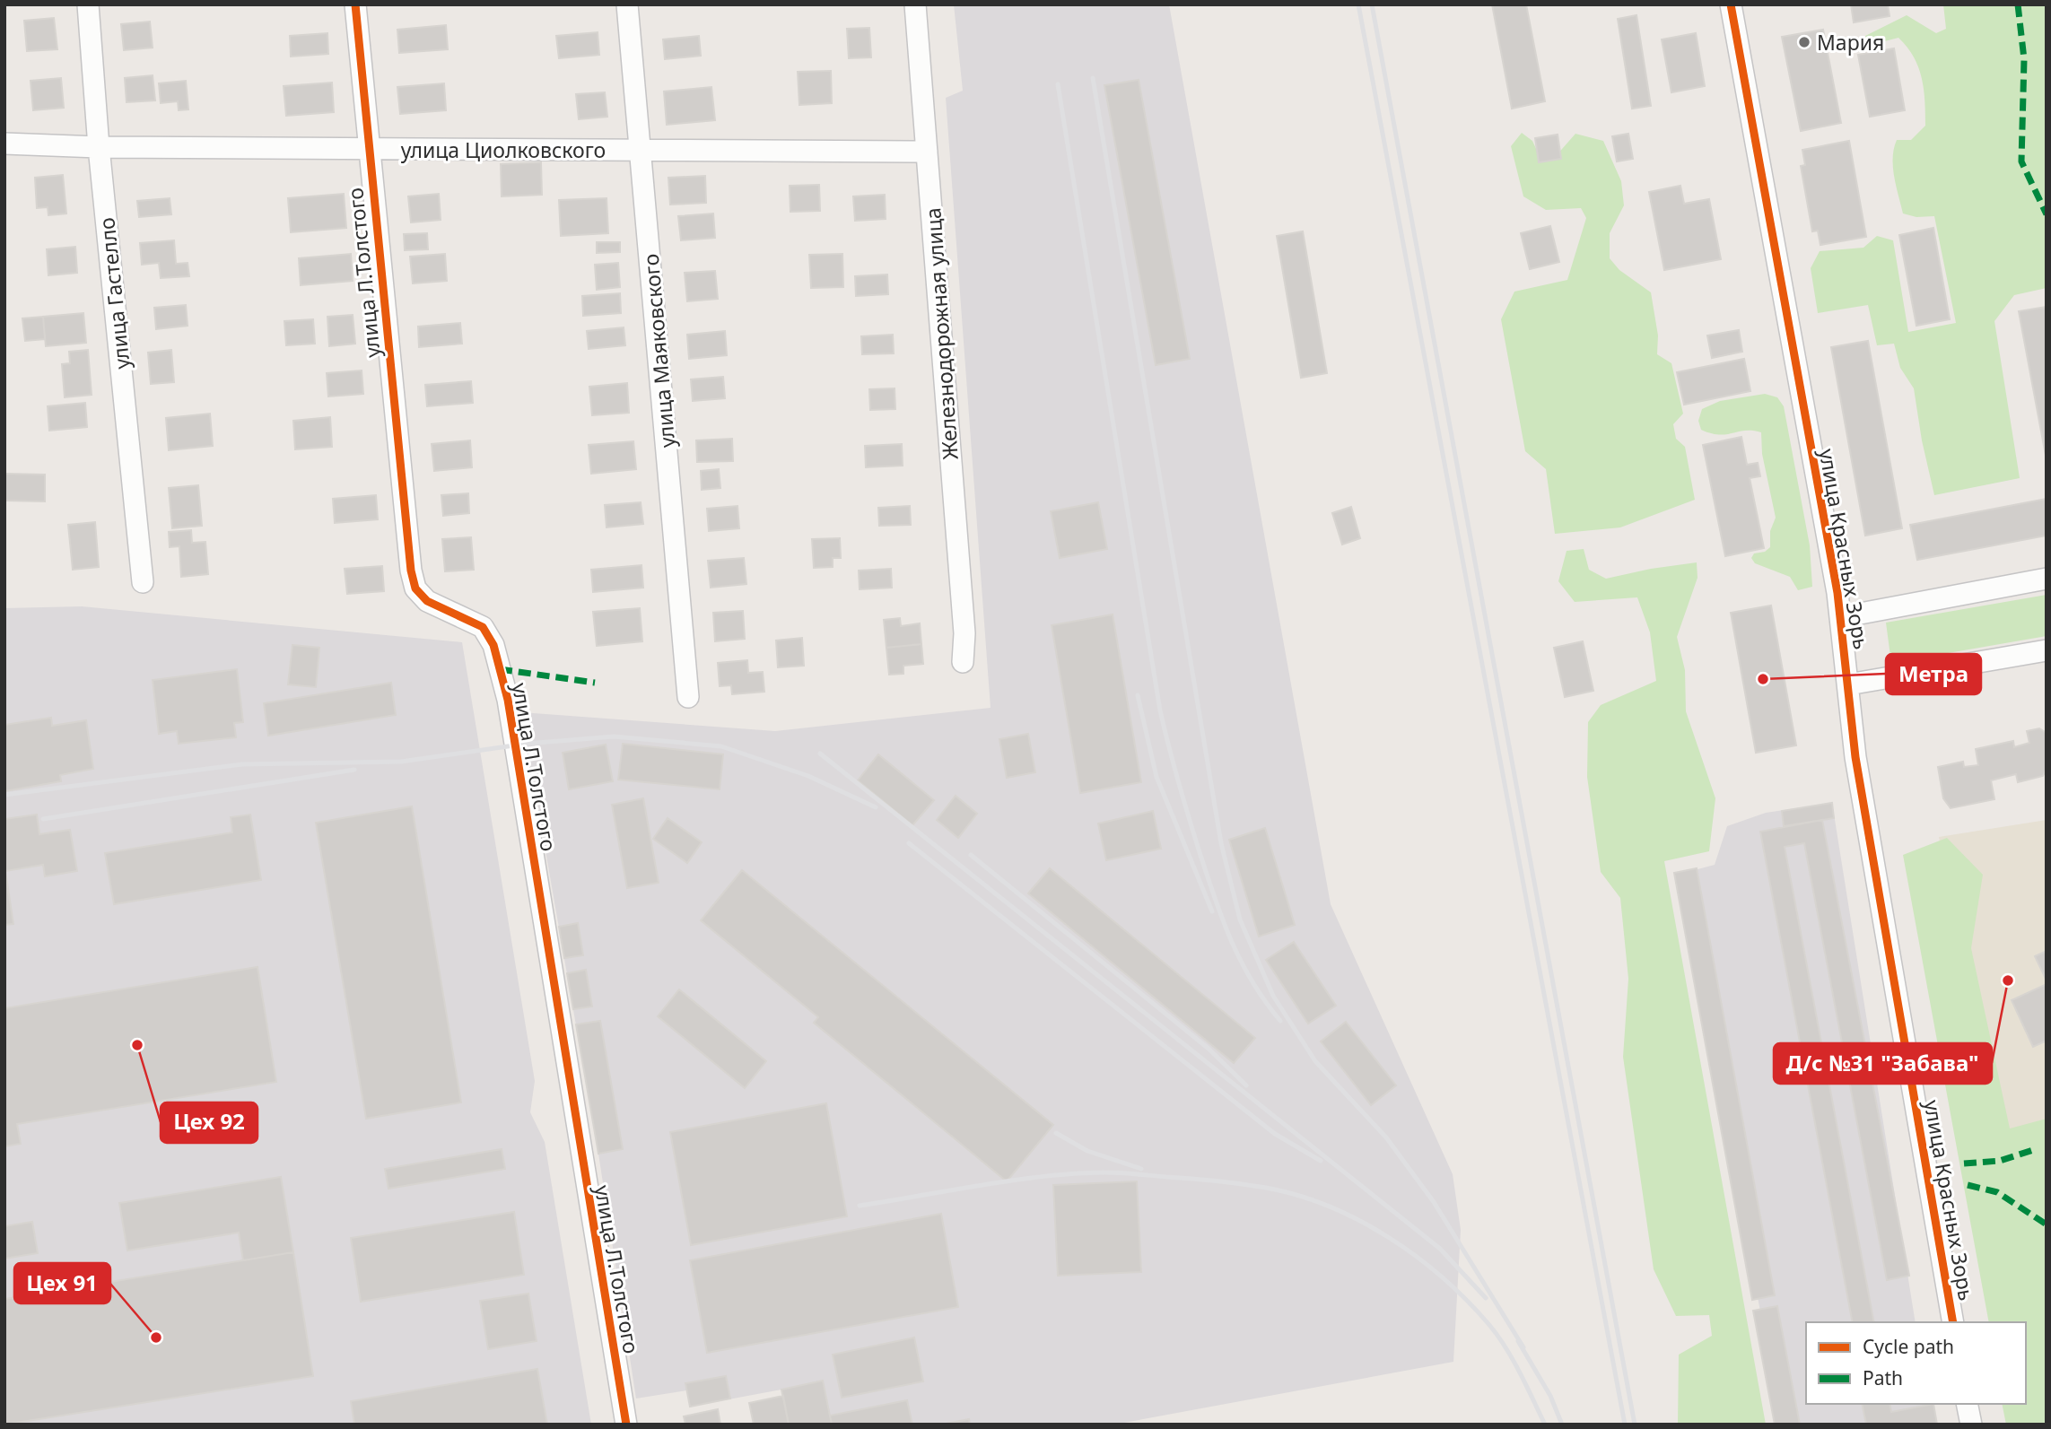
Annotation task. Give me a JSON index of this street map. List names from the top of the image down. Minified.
{"streets":{"street":["улица Циолковского","улица Л.Толстого","улица Гастелло","Железнодорожная улица","улица Маяковского","улица Красных Зорь"]},"crossings":[["улица Циолковского","улица Л.Толстого"],["улица Циолковского","улица Гастелло"],["улица Циолковского","Железнодорожная улица"],["улица Циолковского","улица Маяковского"]],"places":["Мария","Метра","Д/с №31 \"Забава\"","Цех 92","Цех 91"],"legend":["Cycle path","Path"]}
